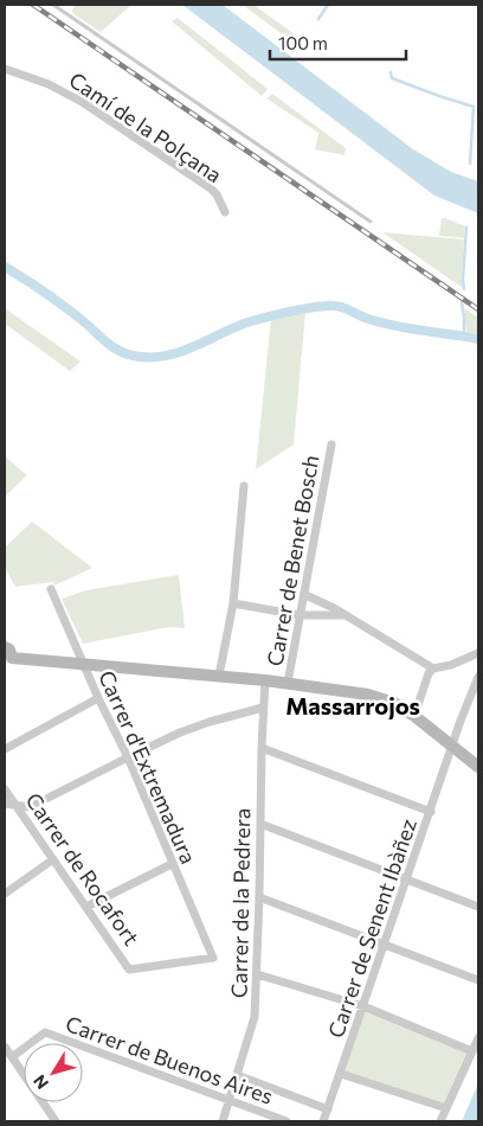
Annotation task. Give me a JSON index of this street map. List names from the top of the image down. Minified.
{"streets":{"street":["Camí de la Polçana","Carrer de Benet Bosch","Carrer d'Extremadura","Carrer de Rocafort","Carrer de la Pedrera","Carrer de Senent Ibàñez","Carrer de Buenos Aires"]},"crossings":[["Carrer d'Extremadura","Carrer de Rocafort"],["Carrer de la Pedrera","Carrer de Buenos Aires"]],"districts":["Massarrojos"],"scale_bar":"100 m","north":"bottom left"}
